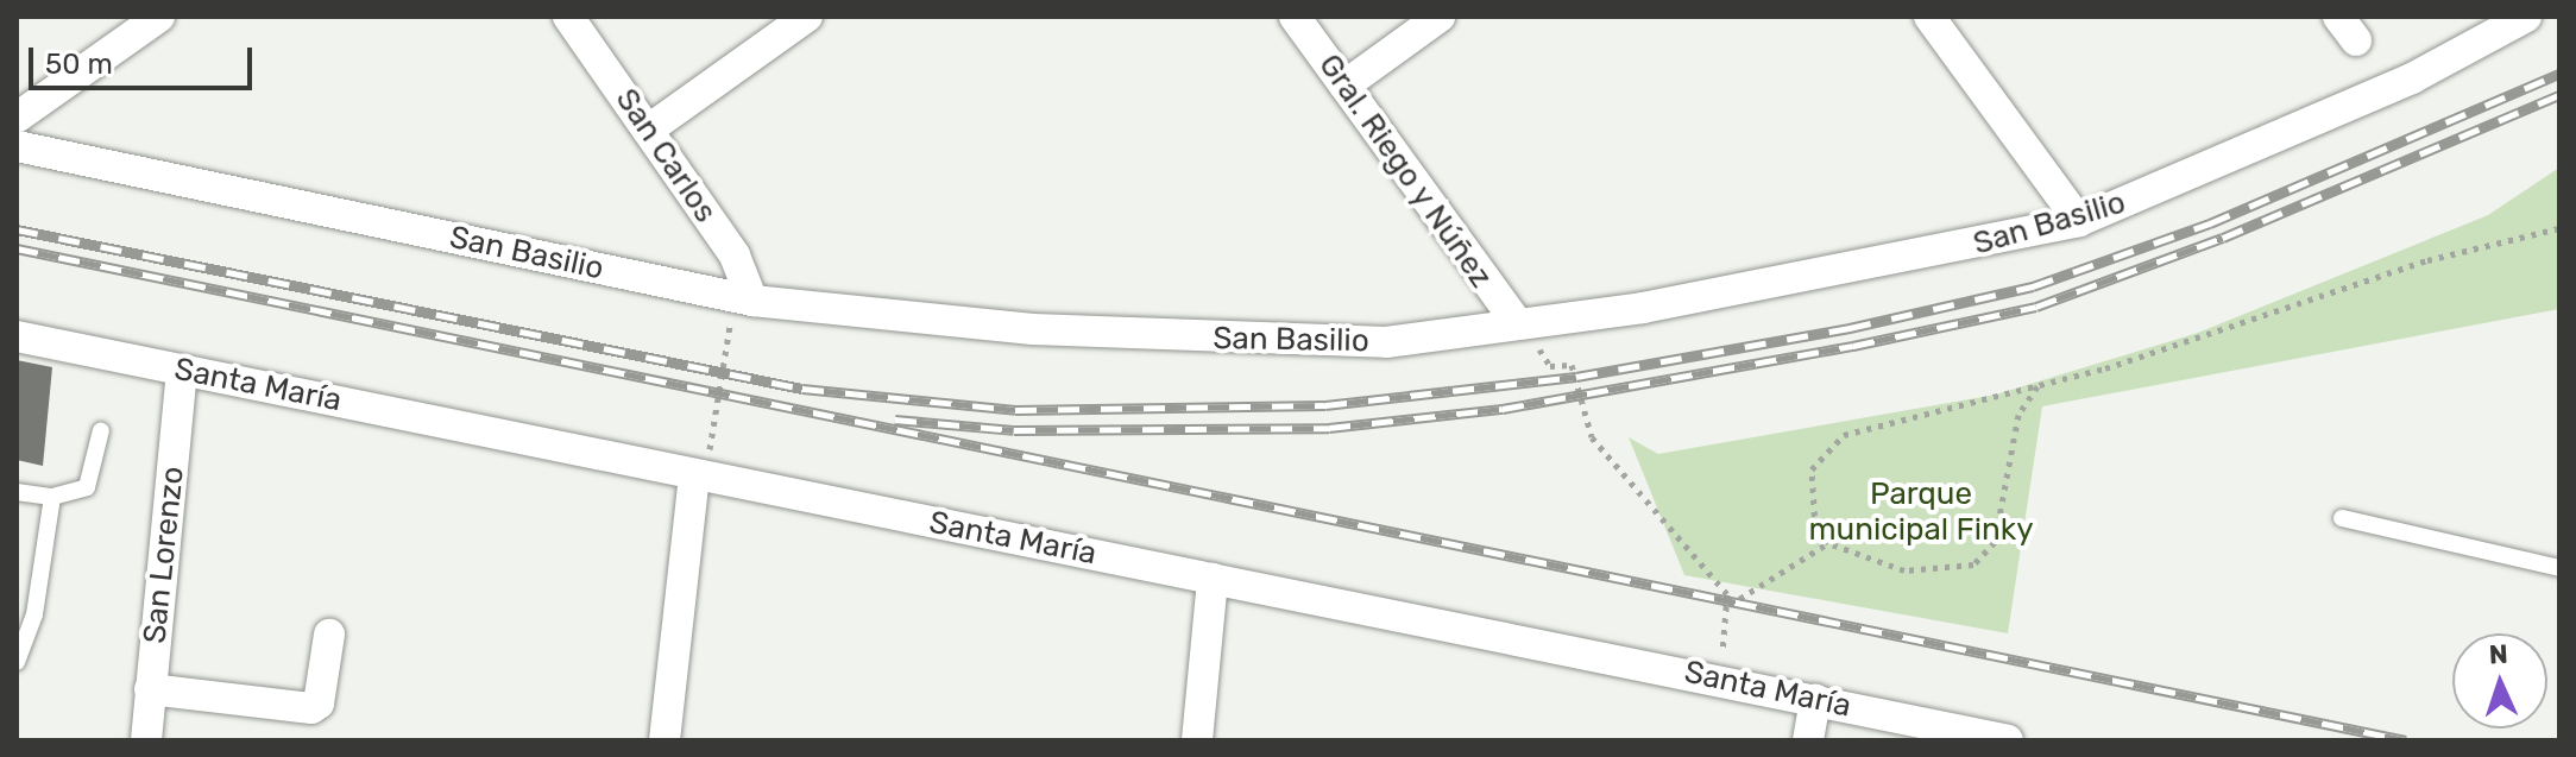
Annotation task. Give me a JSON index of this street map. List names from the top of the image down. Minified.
{"streets":{"street":["San Carlos","Gral. Riego y Núñez","San Basilio","Santa María","San Lorenzo"]},"crossings":[["San Carlos","San Basilio"],["Gral. Riego y Núñez","San Basilio"],["Santa María","San Lorenzo"]],"parks":["Parque municipal Finky"],"scale_bar":"50 m","north":"top"}
